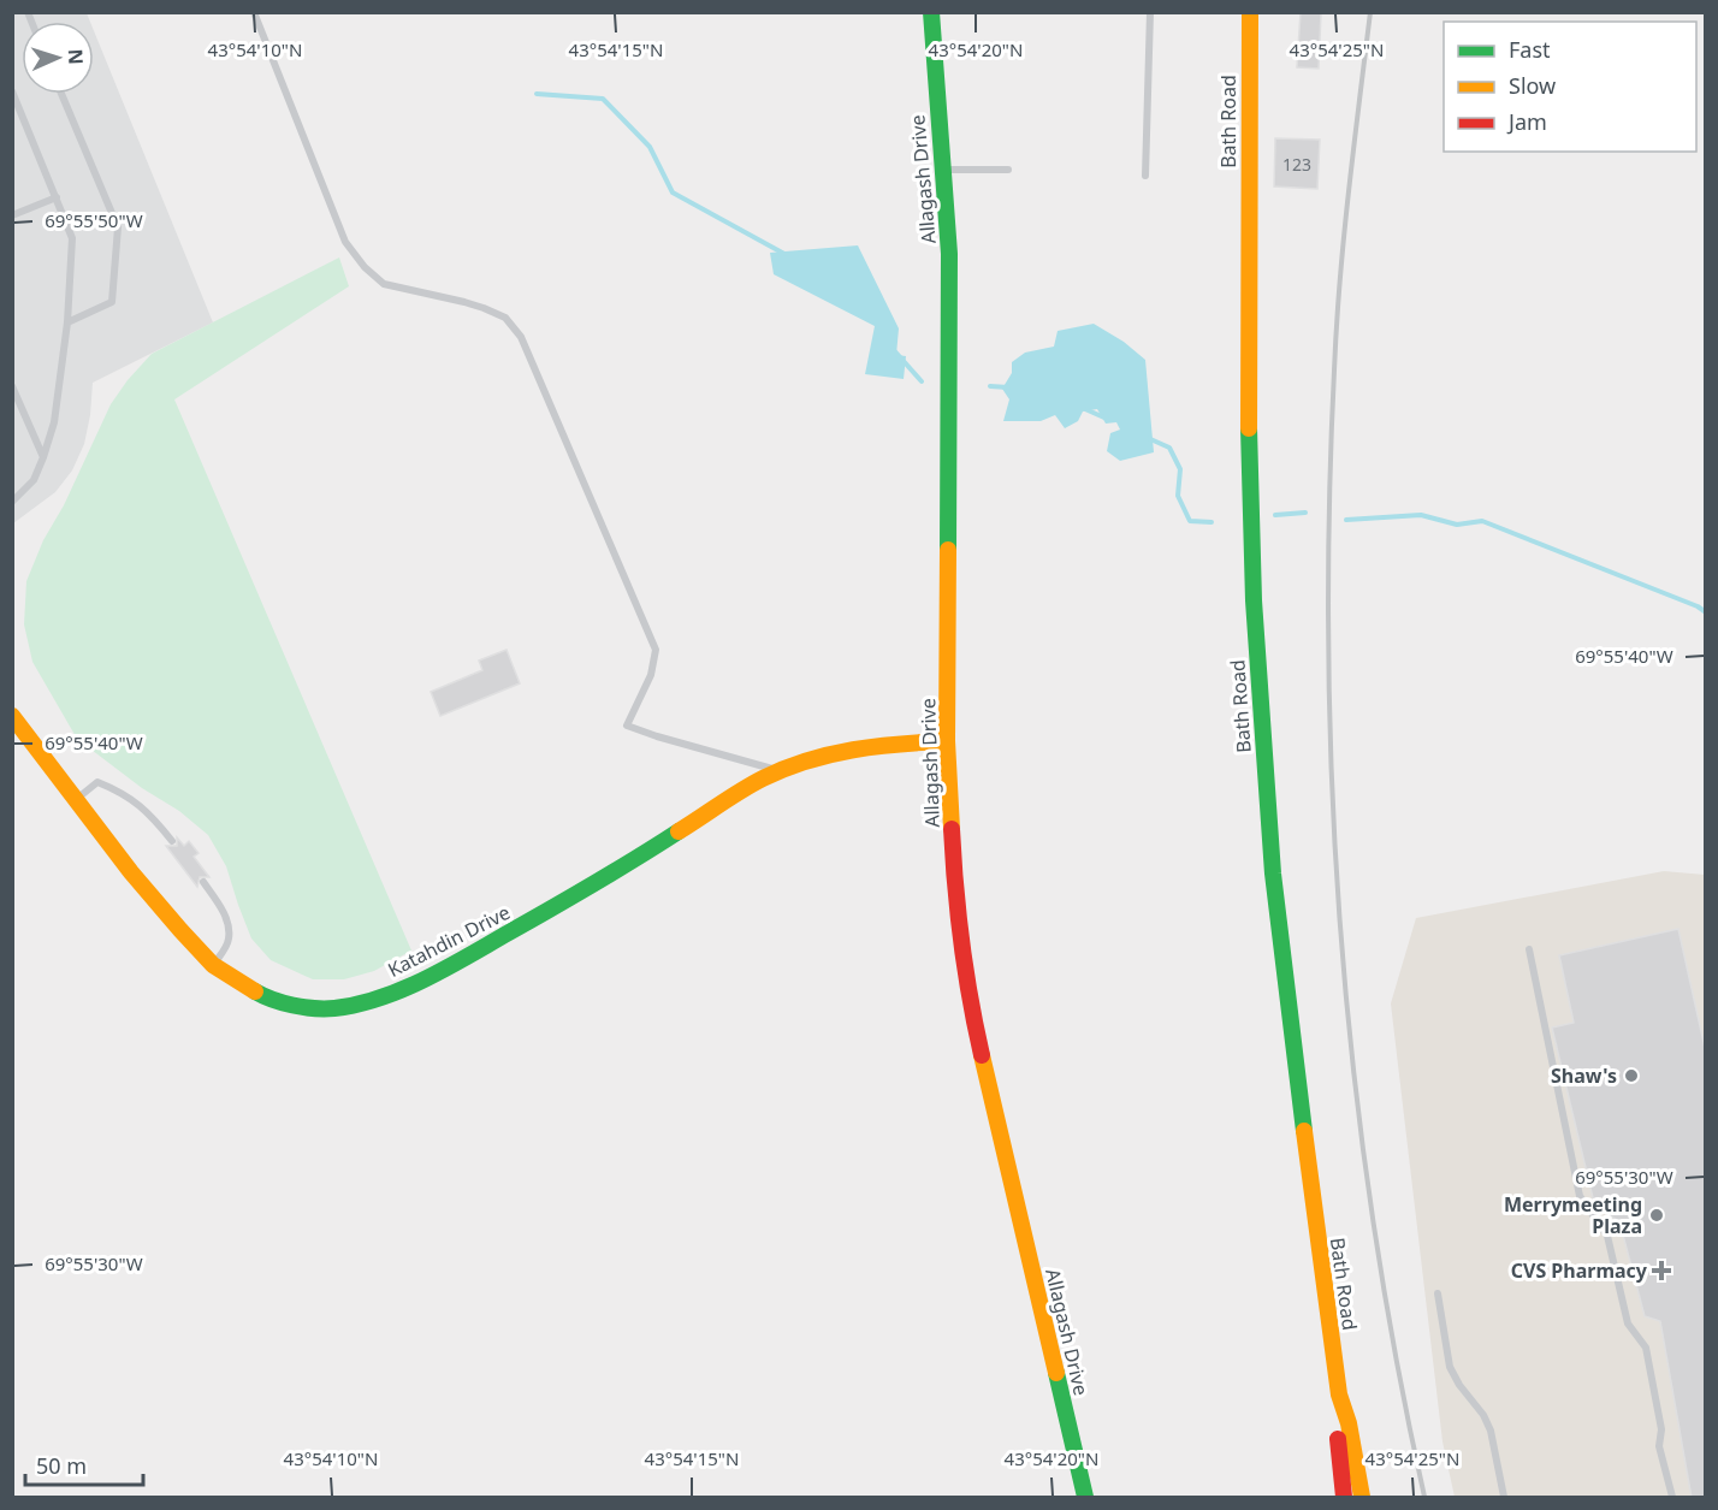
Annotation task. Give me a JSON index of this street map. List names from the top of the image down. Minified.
{"streets":{"street":["Bath Road","Allagash Drive","Katahdin Drive"]},"crossings":[["Allagash Drive","Katahdin Drive"]],"places":{"other":["Shaw's","Merrymeeting Plaza"],"health":["CVS Pharmacy"]},"house_numbers":["123"],"legend":["Fast","Slow","Jam"],"scale_bar":"50 m","north":"right","coordinates":["43°54'10\"N","43°54'15\"N","43°54'20\"N","43°54'25\"N","69°55'50\"W","69°55'40\"W","69°55'30\"W"]}
